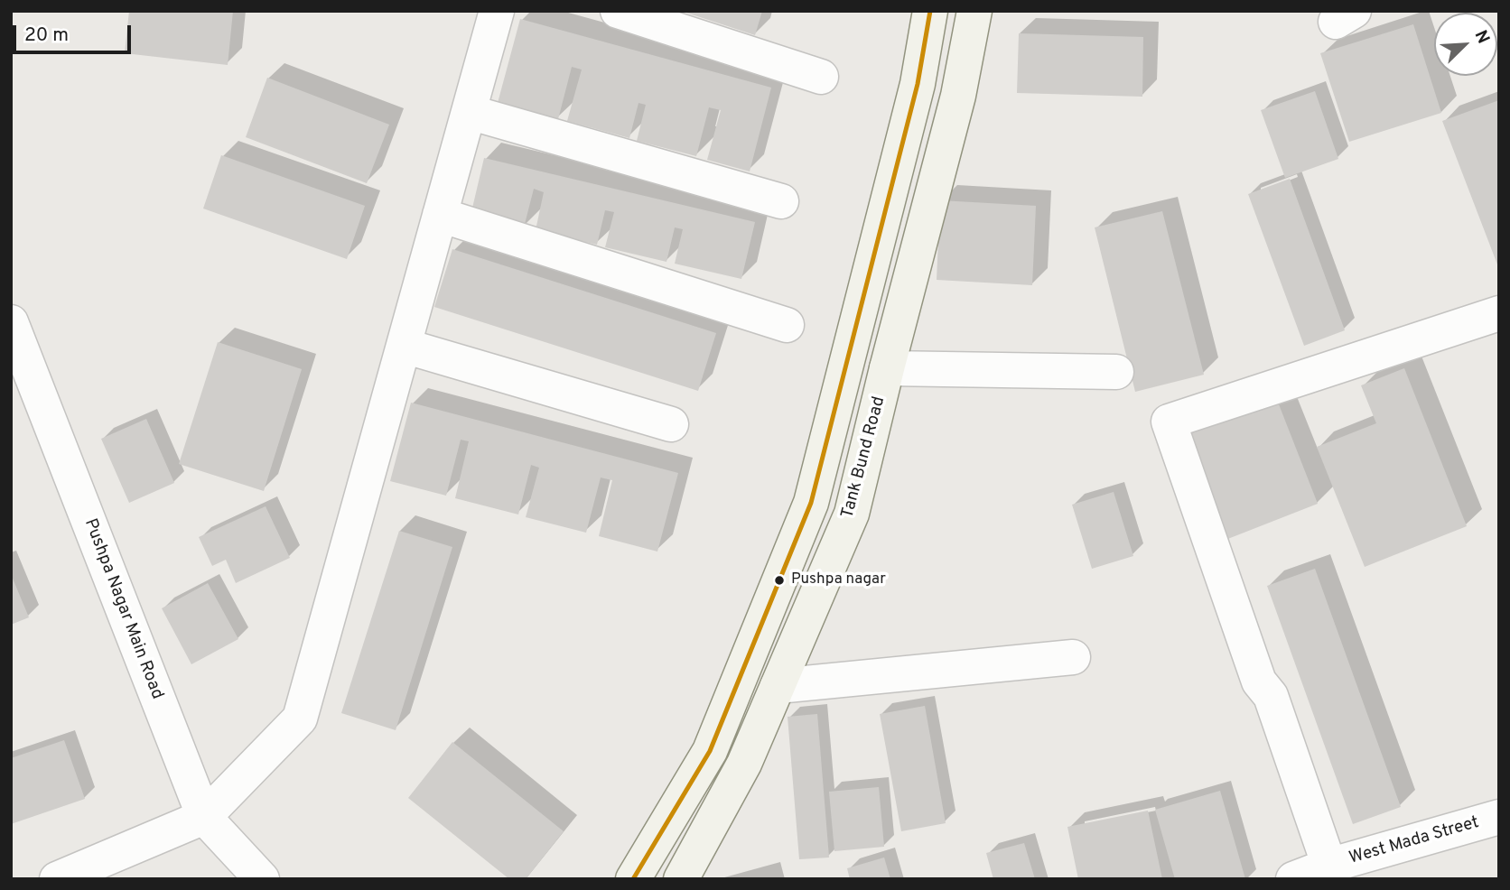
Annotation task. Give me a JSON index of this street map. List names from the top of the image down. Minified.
{"streets":{"main road":["Tank Bund Road"],"street":["Pushpa Nagar Main Road","West Mada Street"]},"places":["Pushpa nagar"],"scale_bar":"20 m","north":"top right"}
